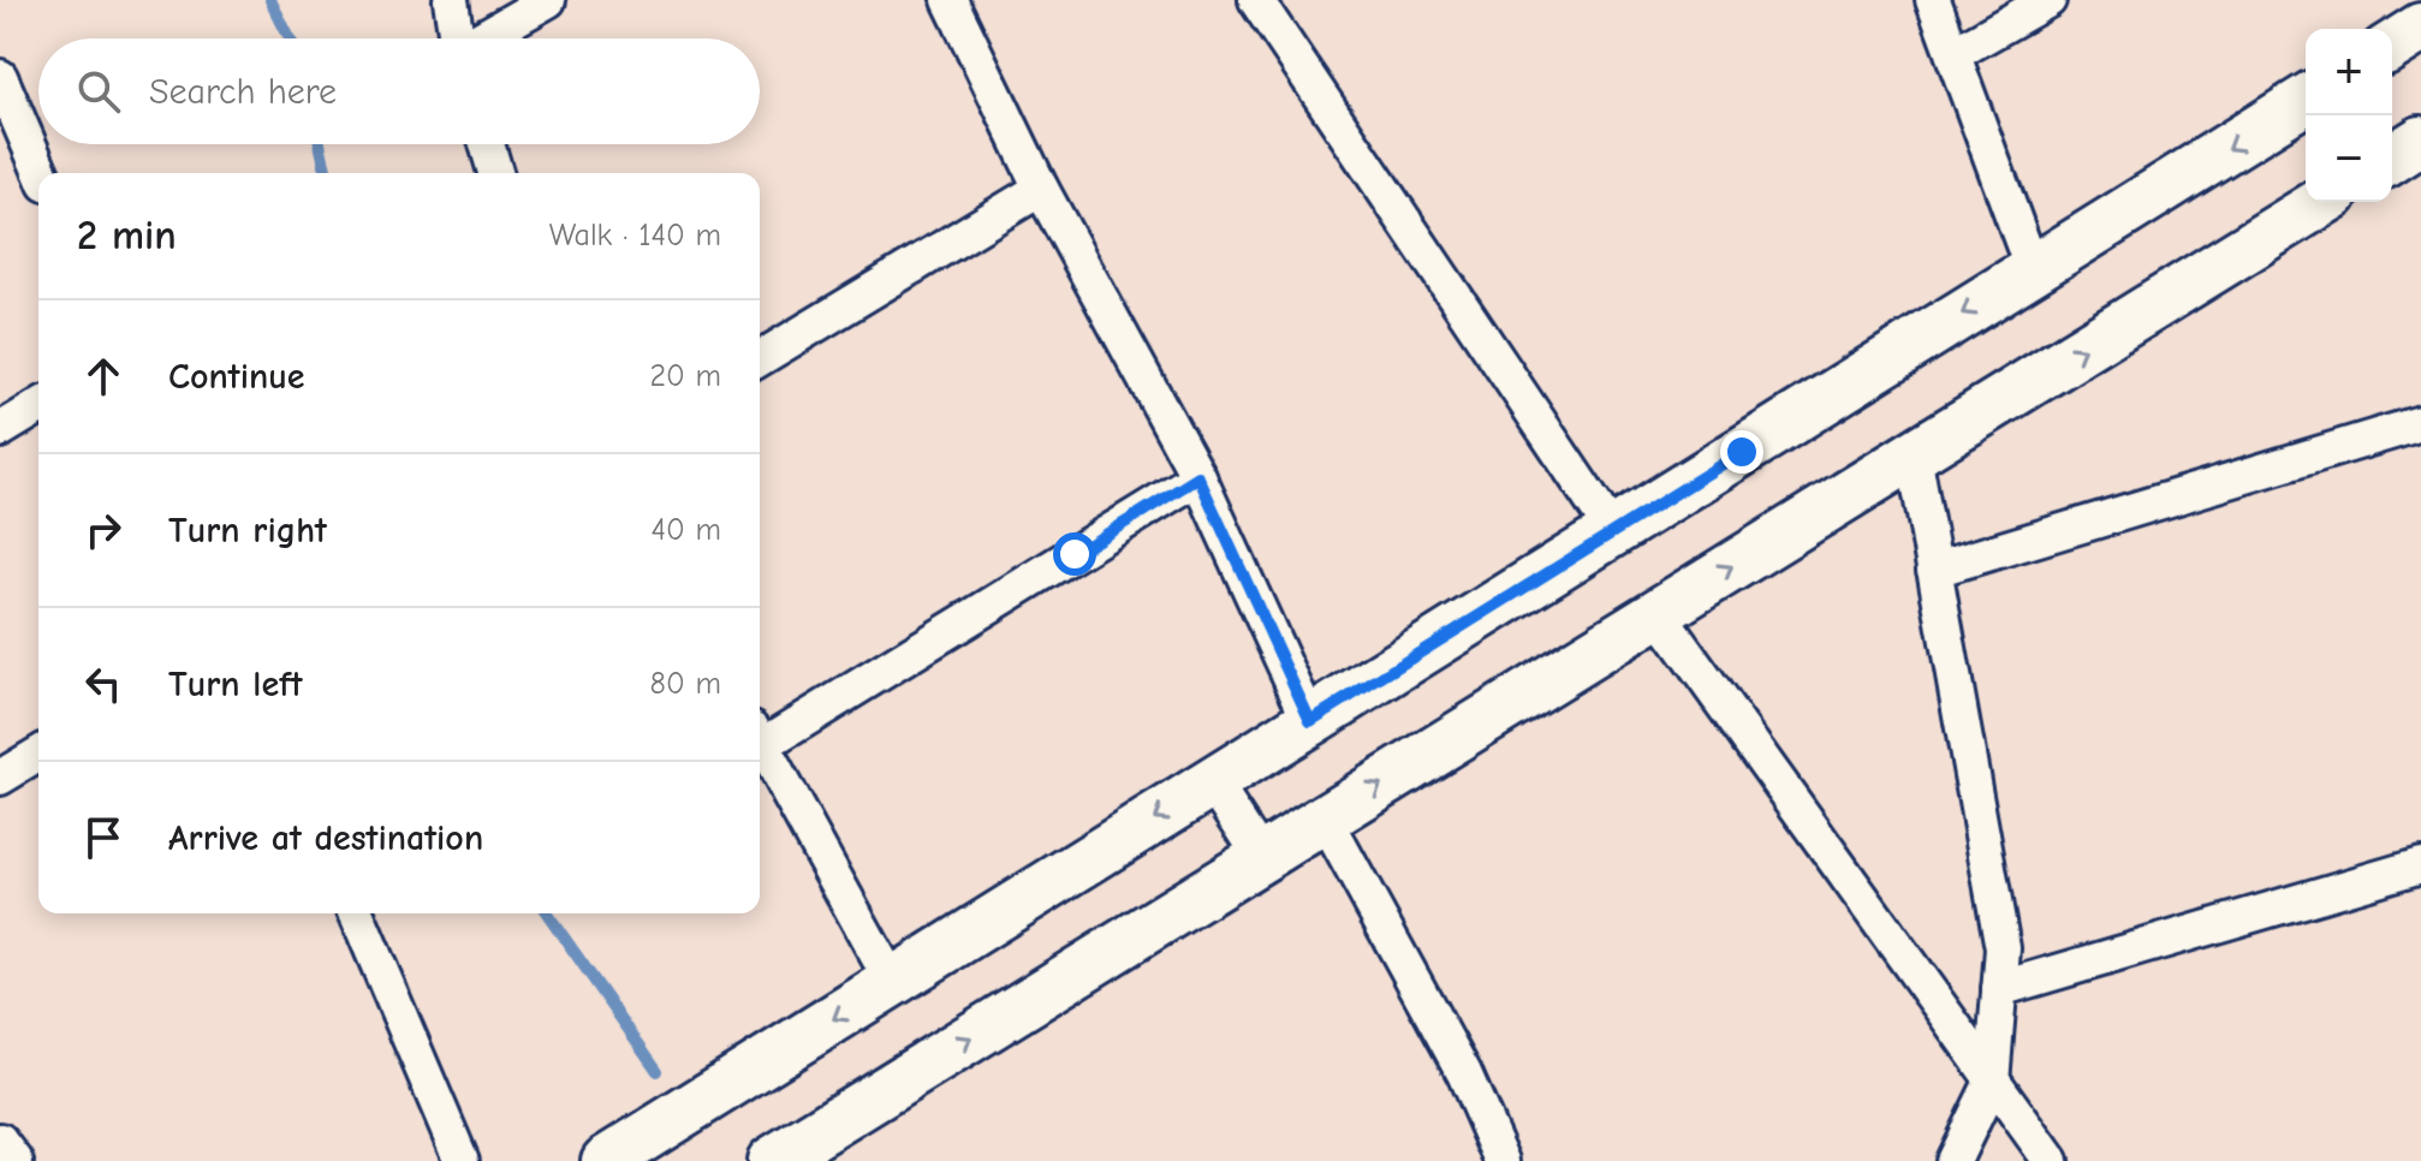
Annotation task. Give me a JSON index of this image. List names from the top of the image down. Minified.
{"page":{"map_buttons":["+","−"],"search":"Search here","heading":["2 min","Walk · 140 m"],"list":[["Continue","20 m"],["Turn right","40 m"],["Turn left","80 m"],"Arrive at destination"]}}
